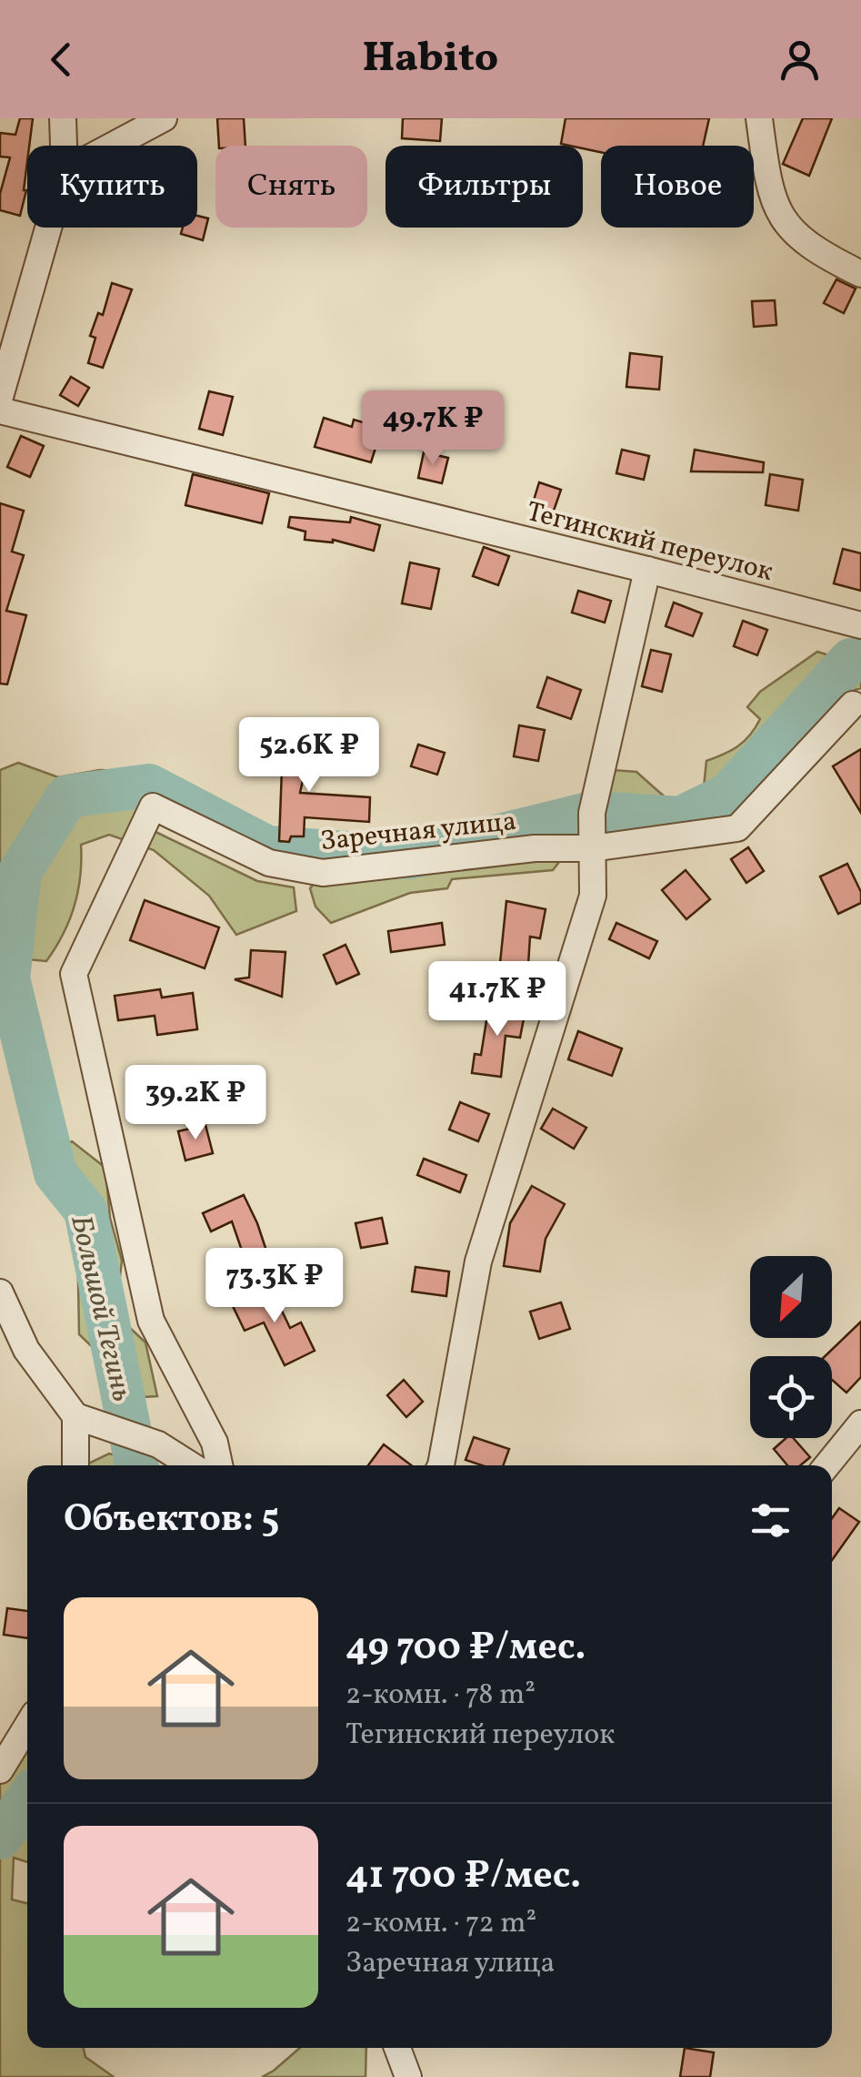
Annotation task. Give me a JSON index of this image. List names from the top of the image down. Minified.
{"streets":{"street":["Тегинский переулок","Заречная улица"]},"water":["Большой Тегинь"],"north":"bottom left","page":{"header":"Habito","chip":["Купить","Снять","Фильтры","Новое"],"price":["49.7K ₽","52.6K ₽","41.7K ₽","39.2K ₽","73.3K ₽"],"heading":"Объектов: 5","list":[{"name":"49 700 ₽/мес.","note":"2-комн. · 78 m² · Тегинский переулок"},{"name":"41 700 ₽/мес.","note":"2-комн. · 72 m² · Заречная улица"}]}}
